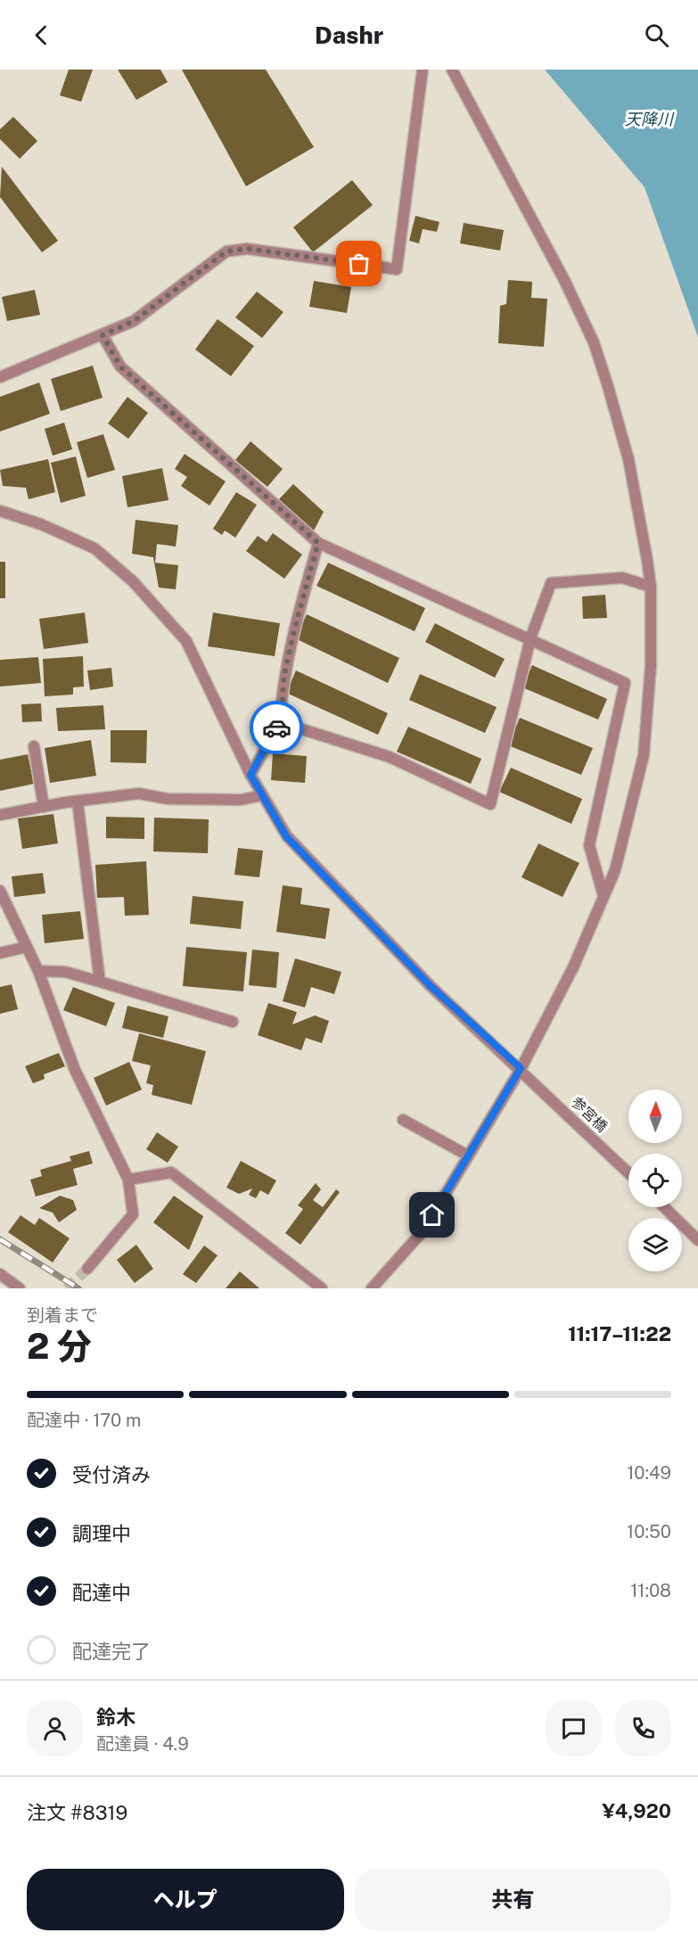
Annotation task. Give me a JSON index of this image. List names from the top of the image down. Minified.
{"streets":{"street":["参宮橋"]},"water":["天降川"],"north":"top","page":{"header":"Dashr","heading":["2 分","到着まで","11:17–11:22"],"panel":["鈴木","配達員 · 4.9","注文 #8319","¥4,920"],"bar":"配達中 · 170 m","list":[["受付済み","10:49"],["調理中","10:50"],["配達中","11:08"],"配達完了"],"buttons":["ヘルプ","共有"]}}
